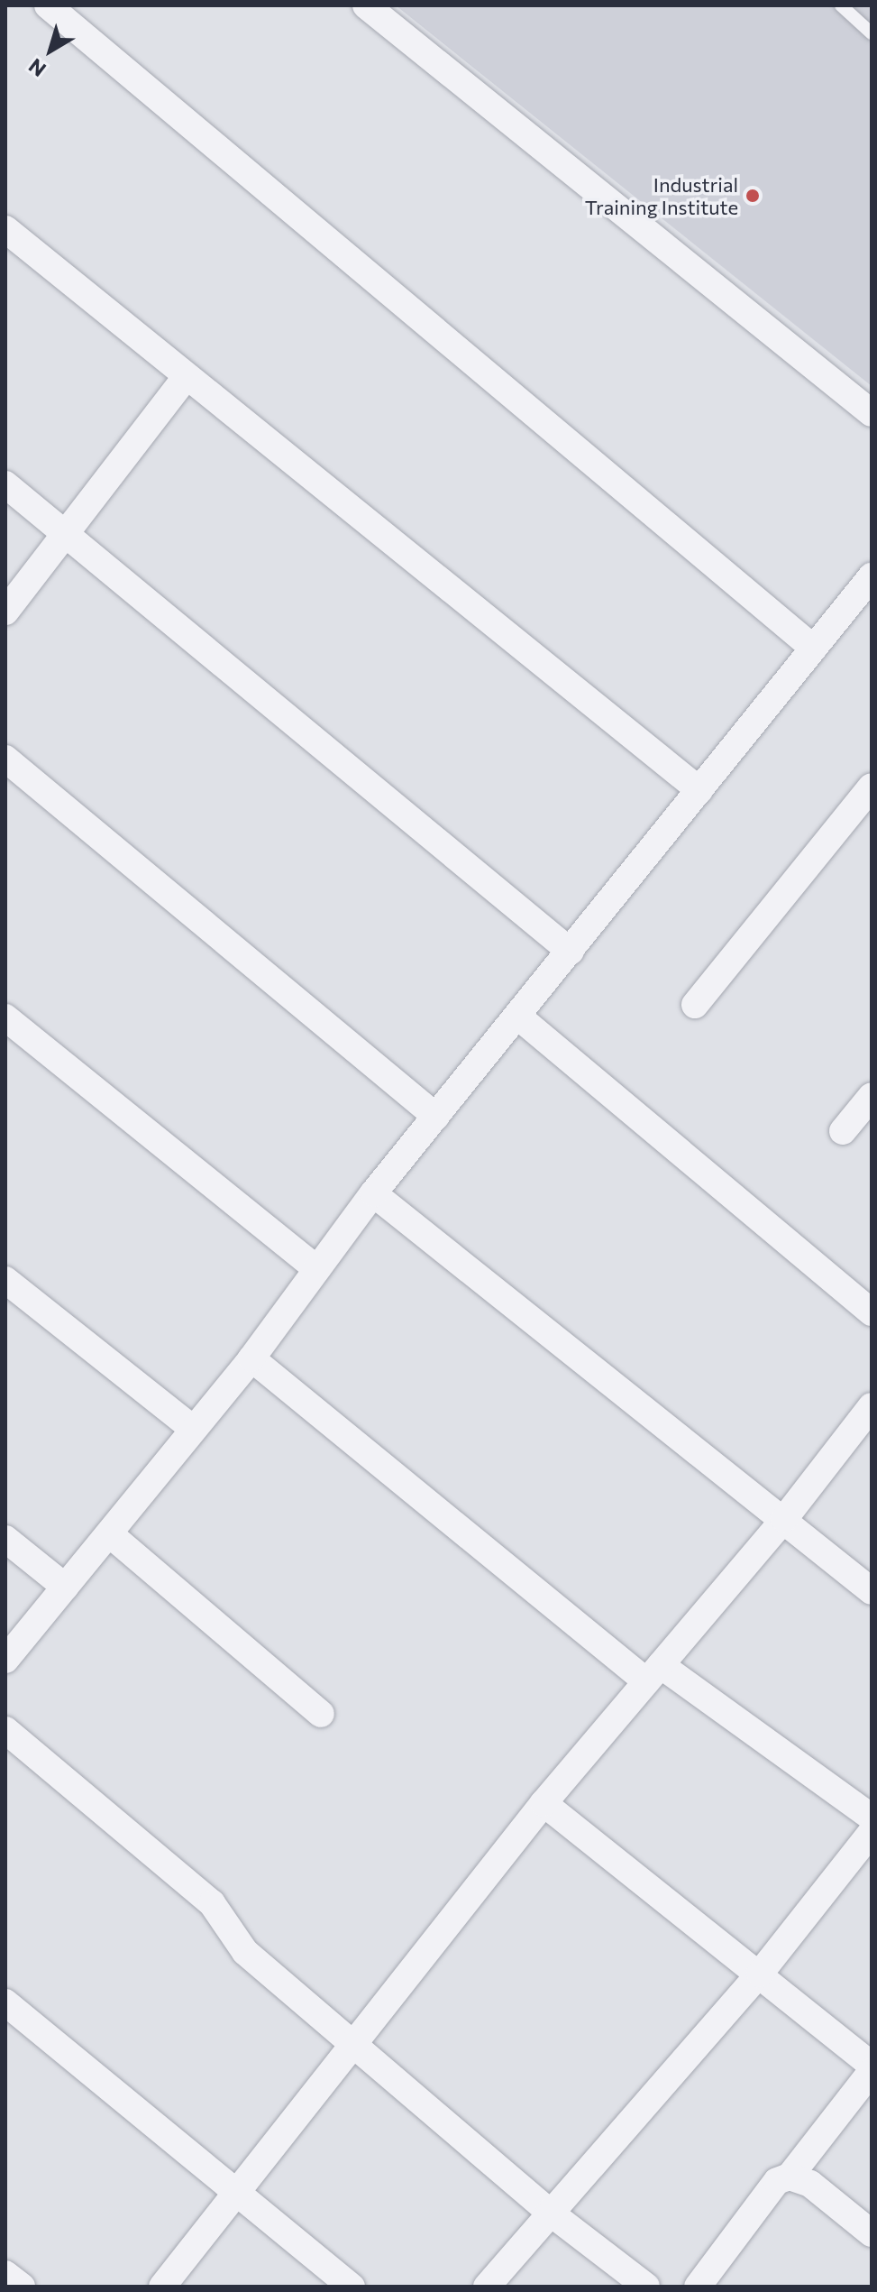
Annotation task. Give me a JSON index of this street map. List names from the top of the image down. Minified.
{"places":["Industrial Training Institute"],"north":"bottom left"}
